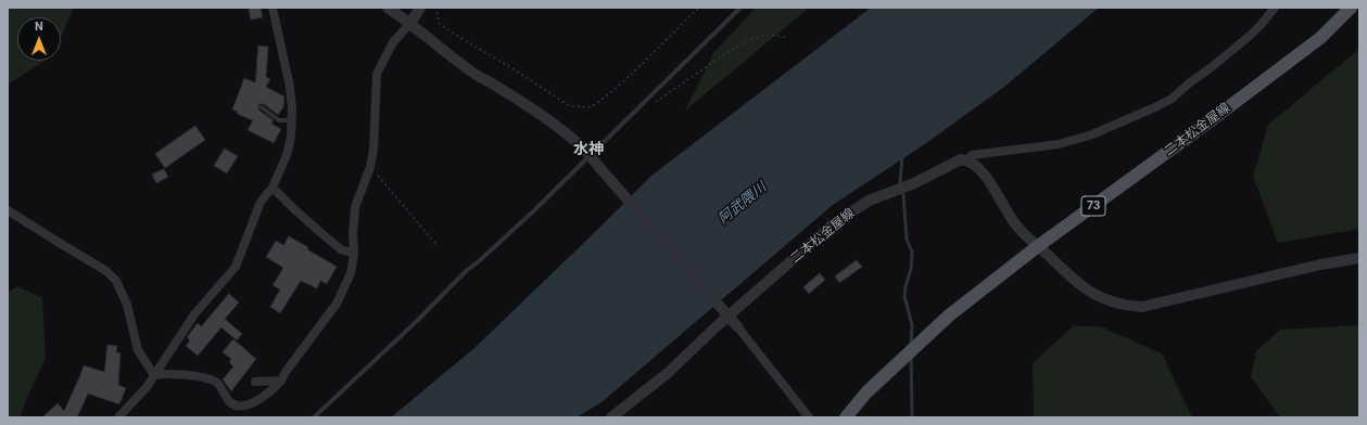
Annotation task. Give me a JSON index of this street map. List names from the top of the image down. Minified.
{"streets":{"main road":["二本松金屋線","73"]},"districts":["水神"],"water":["阿武隈川"],"north":"top"}
